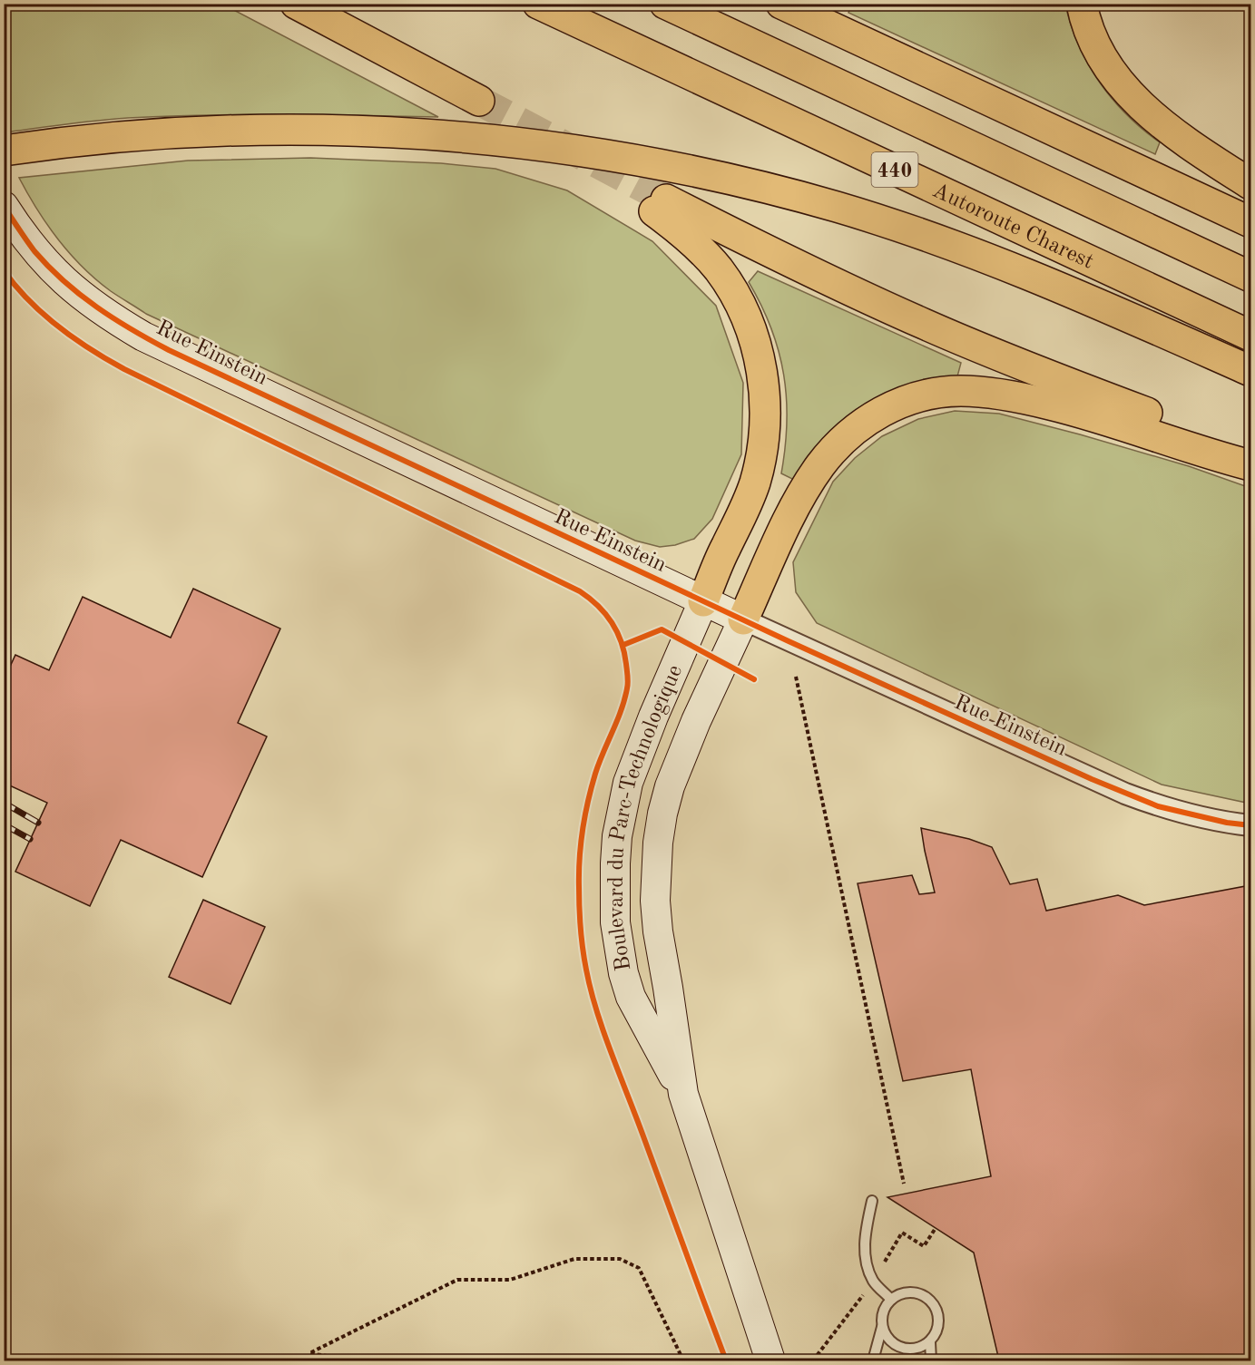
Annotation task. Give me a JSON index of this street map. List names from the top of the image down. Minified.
{"streets":{"highway":["440","Autoroute Charest"],"street":["Rue Einstein","Boulevard du Parc-Technologique"]},"crossings":[["Rue Einstein","Boulevard du Parc-Technologique"]]}
